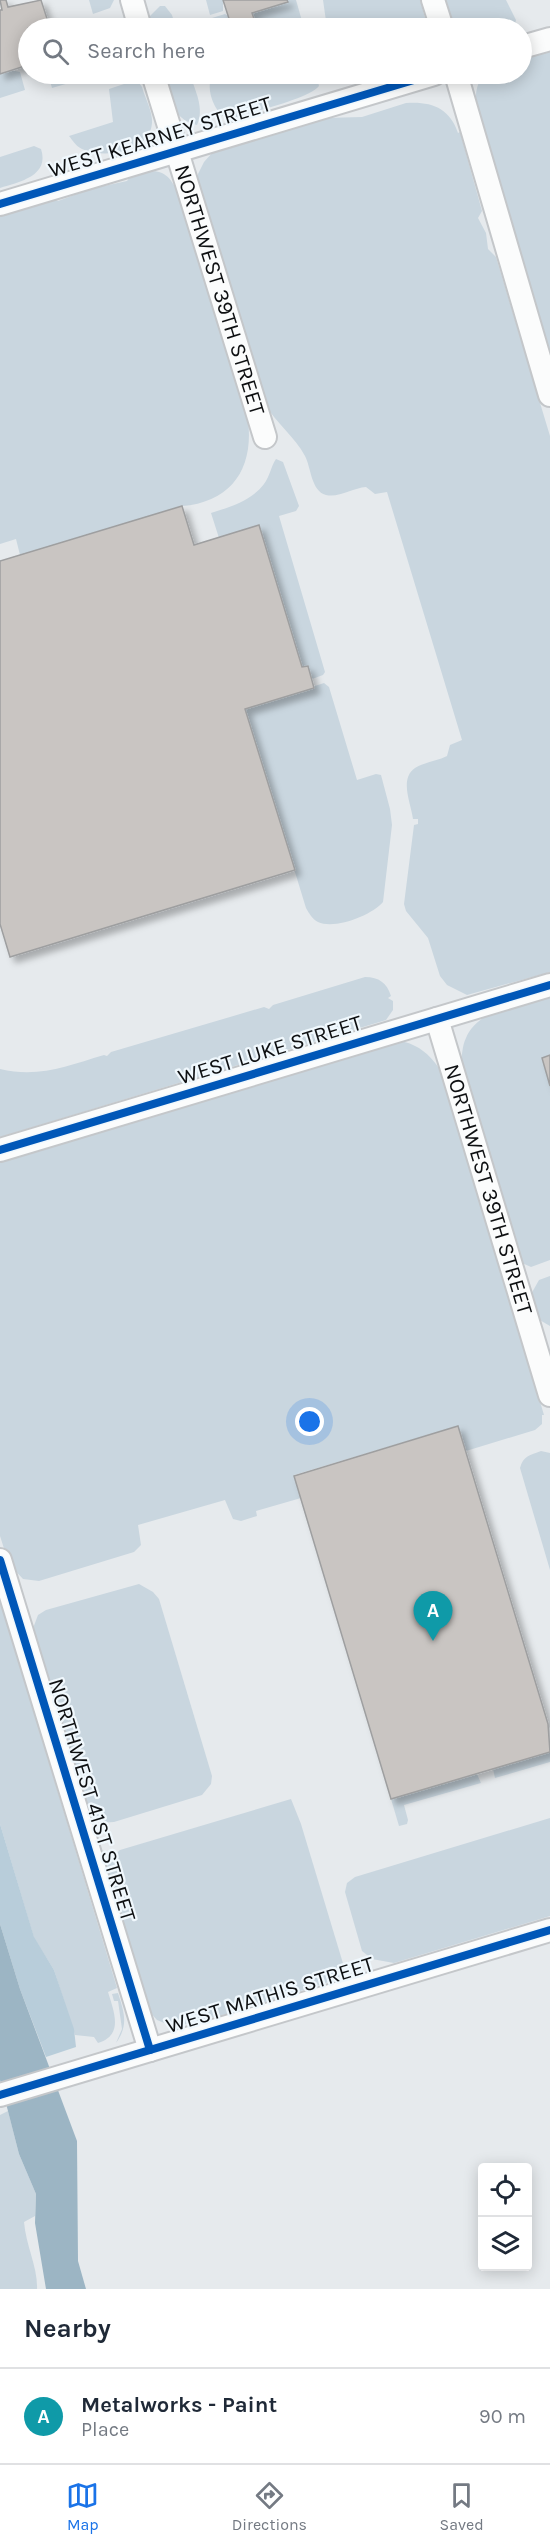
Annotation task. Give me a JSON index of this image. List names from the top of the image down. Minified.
{"streets":{"street":["WEST KEARNEY STREET","NORTHWEST 39TH STREET","WEST LUKE STREET","NORTHWEST 41ST STREET","WEST MATHIS STREET"]},"crossings":[["WEST KEARNEY STREET","NORTHWEST 39TH STREET"],["NORTHWEST 39TH STREET","WEST LUKE STREET"],["NORTHWEST 41ST STREET","WEST MATHIS STREET"]],"page":{"search":"Search here","pins":"A","heading":"Nearby","list":[{"mark":"A","name":"Metalworks - Paint","note":"Place","value":"90 m"}],"nav":["Map","Directions","Saved"]}}
